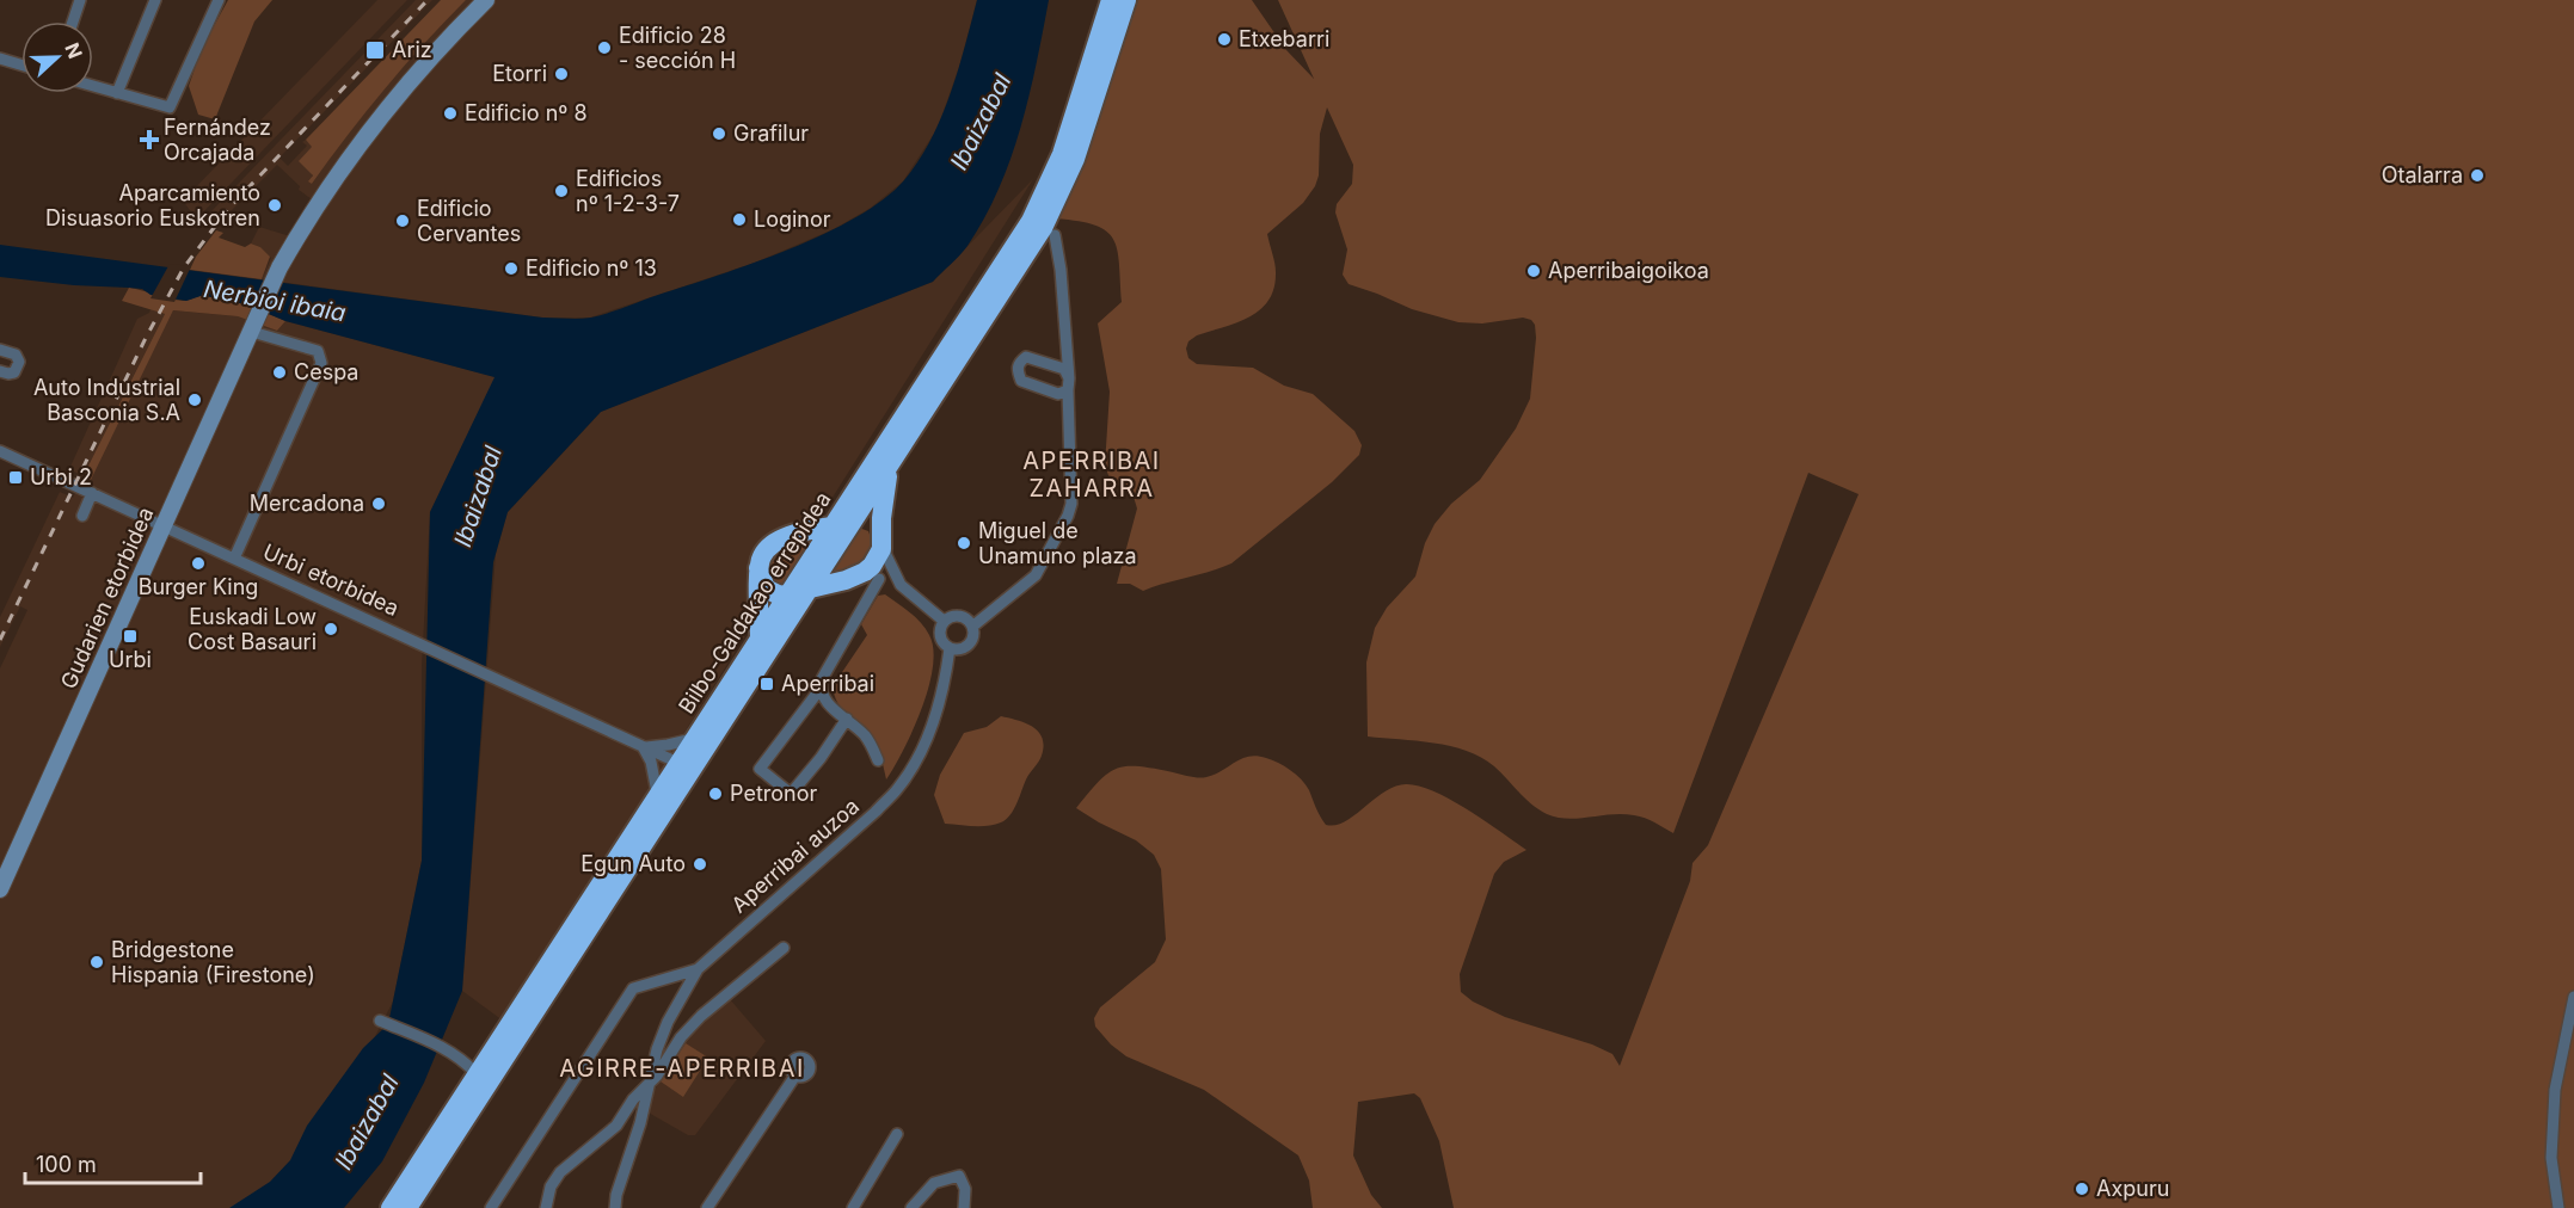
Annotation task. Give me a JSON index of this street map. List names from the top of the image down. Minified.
{"streets":{"highway":["Bilbo-Galdakao errepidea"],"street":["Urbi etorbidea","Gudarien etorbidea","Aperribai auzoa"]},"crossings":[["Urbi etorbidea","Gudarien etorbidea"],["Urbi etorbidea","Bilbo-Galdakao errepidea"]],"districts":["APERRIBAI ZAHARRA","AGIRRE-APERRIBAI"],"water":["Ibaizabal","Nerbioi ibaia"],"places":{"other":["Etxebarri","Edificio 28 - sección H","Etorri","Edificio nº 8","Grafilur","Otalarra","Edificios nº 1-2-3-7","Aparcamiento Disuasorio Euskotren","Loginor","Edificio Cervantes","Edificio nº 13","Aperribaigoikoa","Cespa","Auto Industrial Basconia S.A","Mercadona","Miguel de Unamuno plaza","Burger King","Euskadi Low Cost Basauri","Petronor","Egun Auto","Bridgestone Hispania (Firestone)","Axpuru"],"transit":["Ariz","Urbi 2","Urbi","Aperribai"],"health":["Fernández Orcajada"]},"scale_bar":"100 m","north":"right"}
